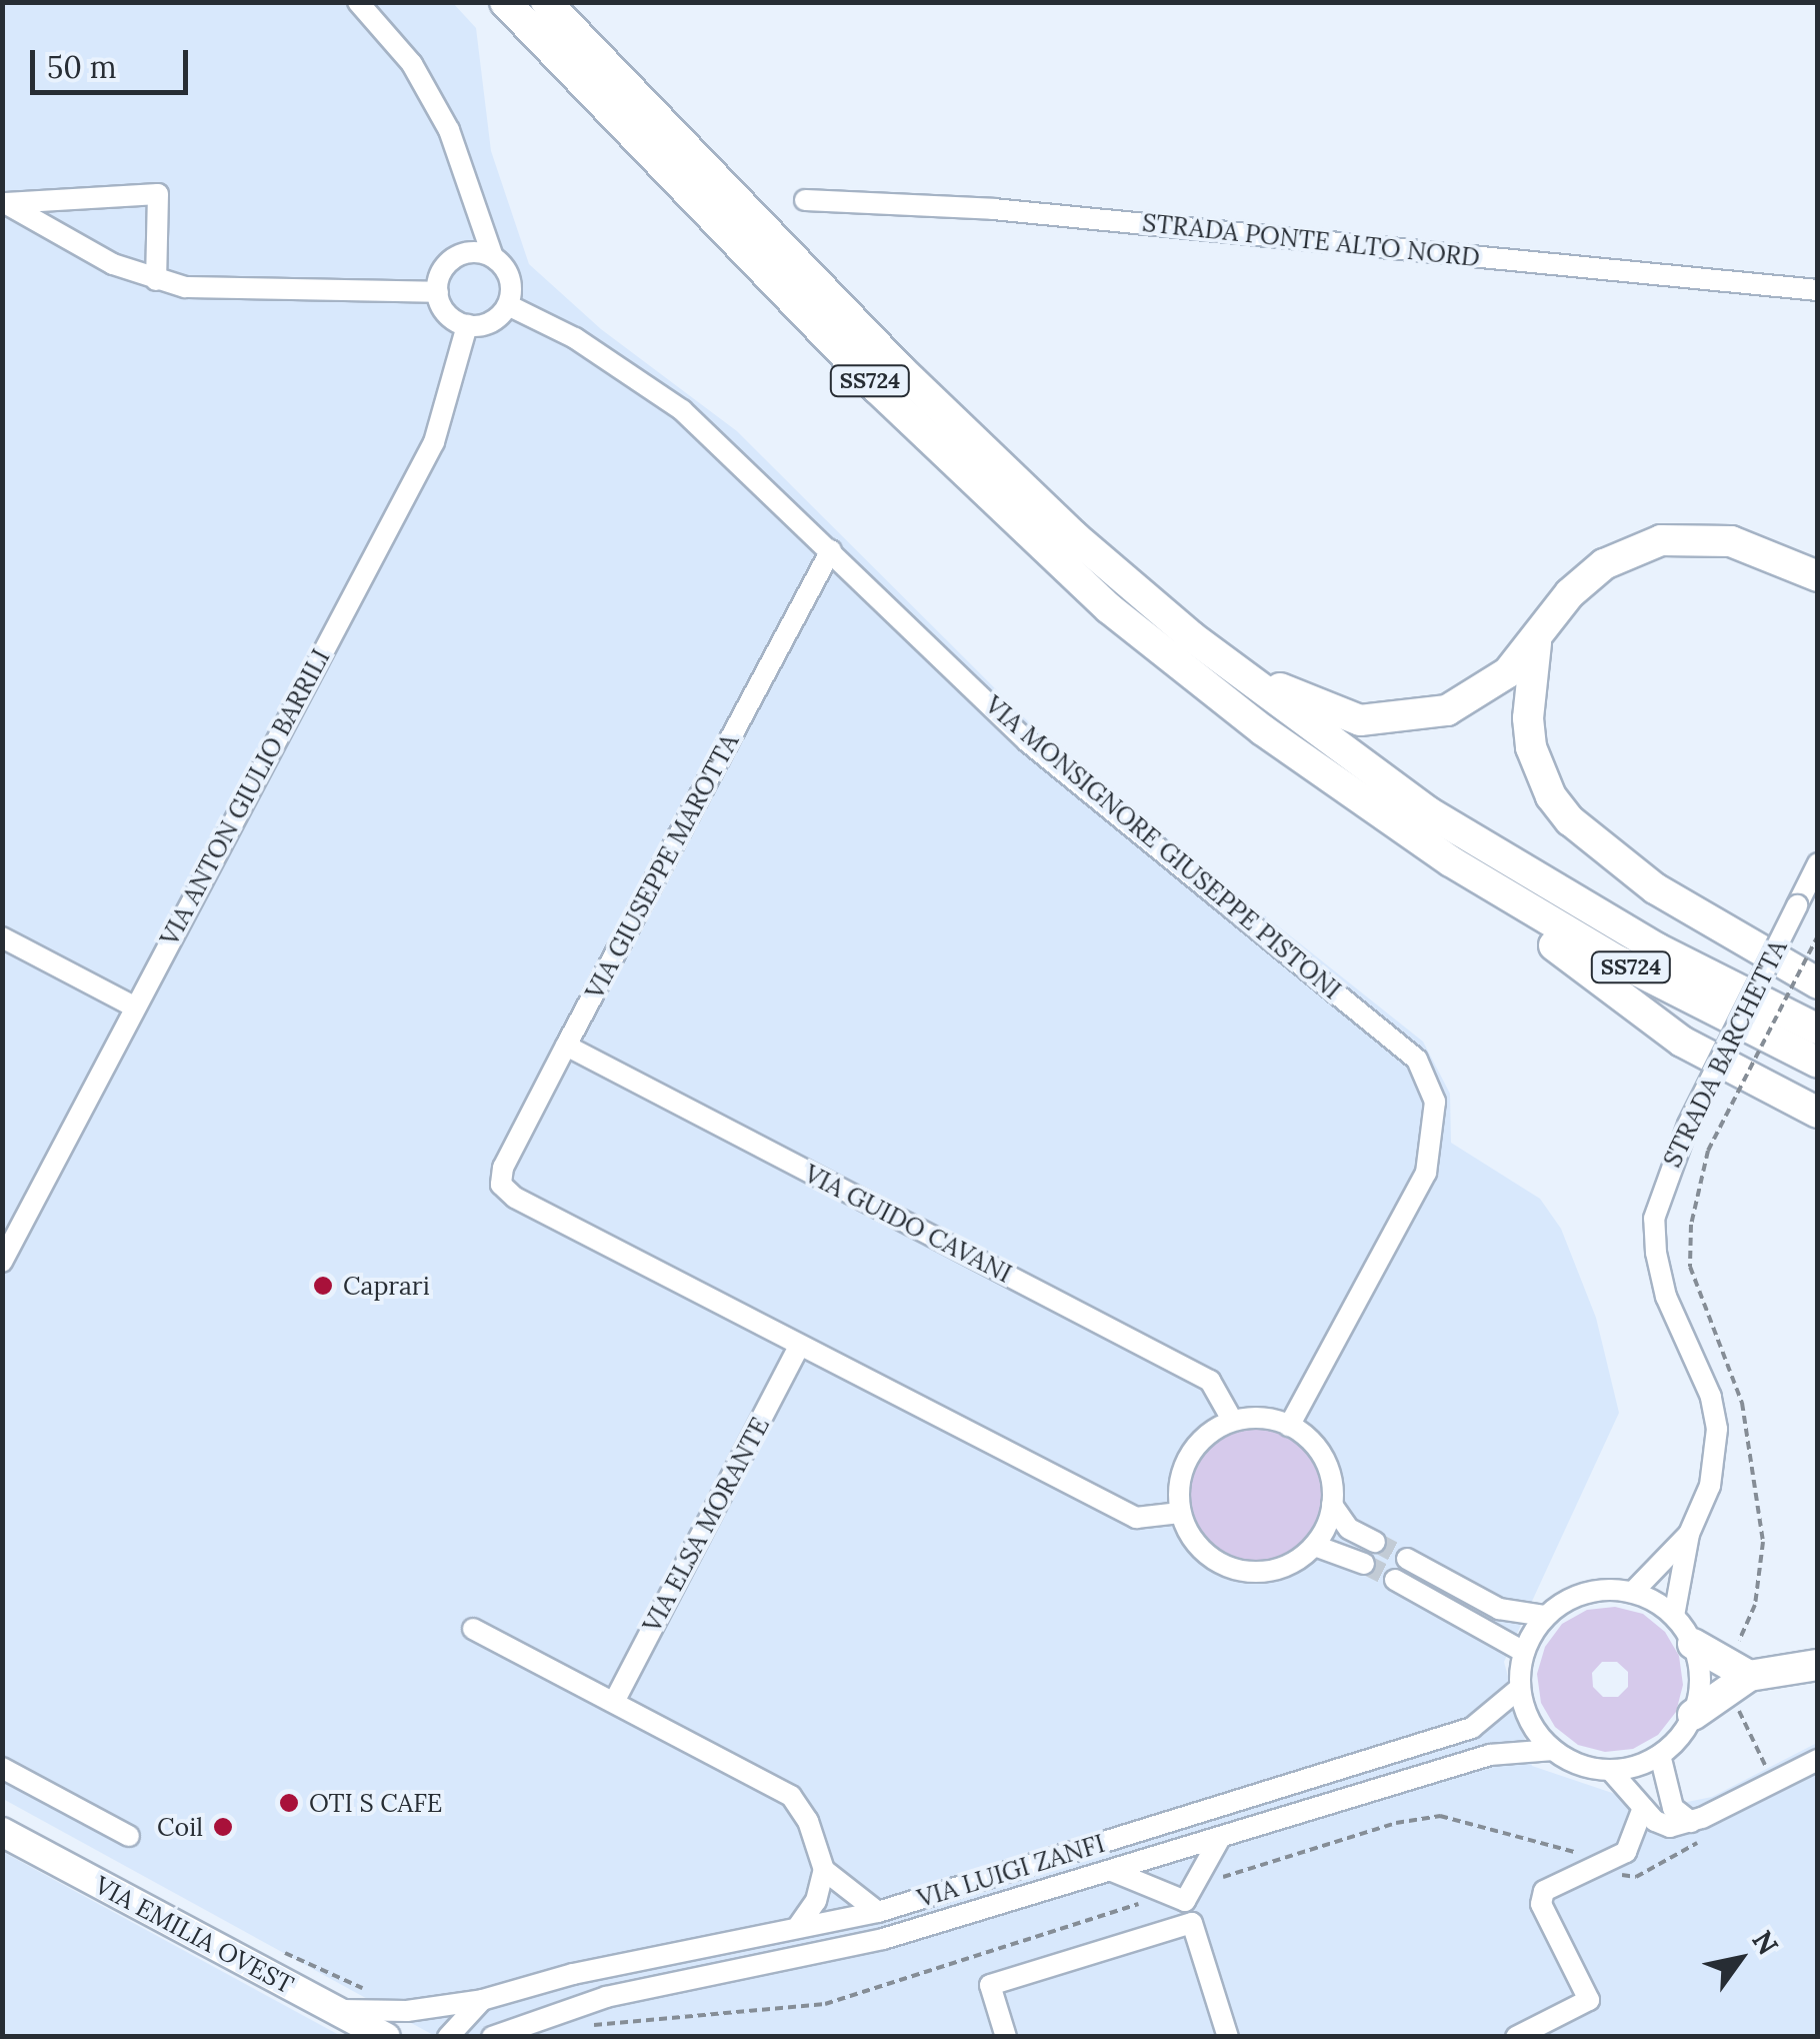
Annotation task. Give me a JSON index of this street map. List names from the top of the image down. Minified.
{"streets":{"highway":["SS724"],"main road":["VIA EMILIA OVEST"],"street":["STRADA PONTE ALTO NORD","VIA ANTON GIULIO BARRILI","VIA MONSIGNORE GIUSEPPE PISTONI","VIA GIUSEPPE MAROTTA","STRADA BARCHETTA","VIA GUIDO CAVANI","VIA ELSA MORANTE","VIA LUIGI ZANFI"]},"crossings":[["VIA ANTON GIULIO BARRILI","VIA MONSIGNORE GIUSEPPE PISTONI"],["VIA MONSIGNORE GIUSEPPE PISTONI","VIA GIUSEPPE MAROTTA"],["VIA MONSIGNORE GIUSEPPE PISTONI","VIA GUIDO CAVANI"],["VIA GIUSEPPE MAROTTA","VIA GUIDO CAVANI"],["VIA GIUSEPPE MAROTTA","VIA ELSA MORANTE"],["STRADA BARCHETTA","VIA LUIGI ZANFI"],["VIA LUIGI ZANFI","VIA EMILIA OVEST"]],"places":["Caprari","OTI S CAFE","Coil"],"scale_bar":"50 m","north":"top right"}
